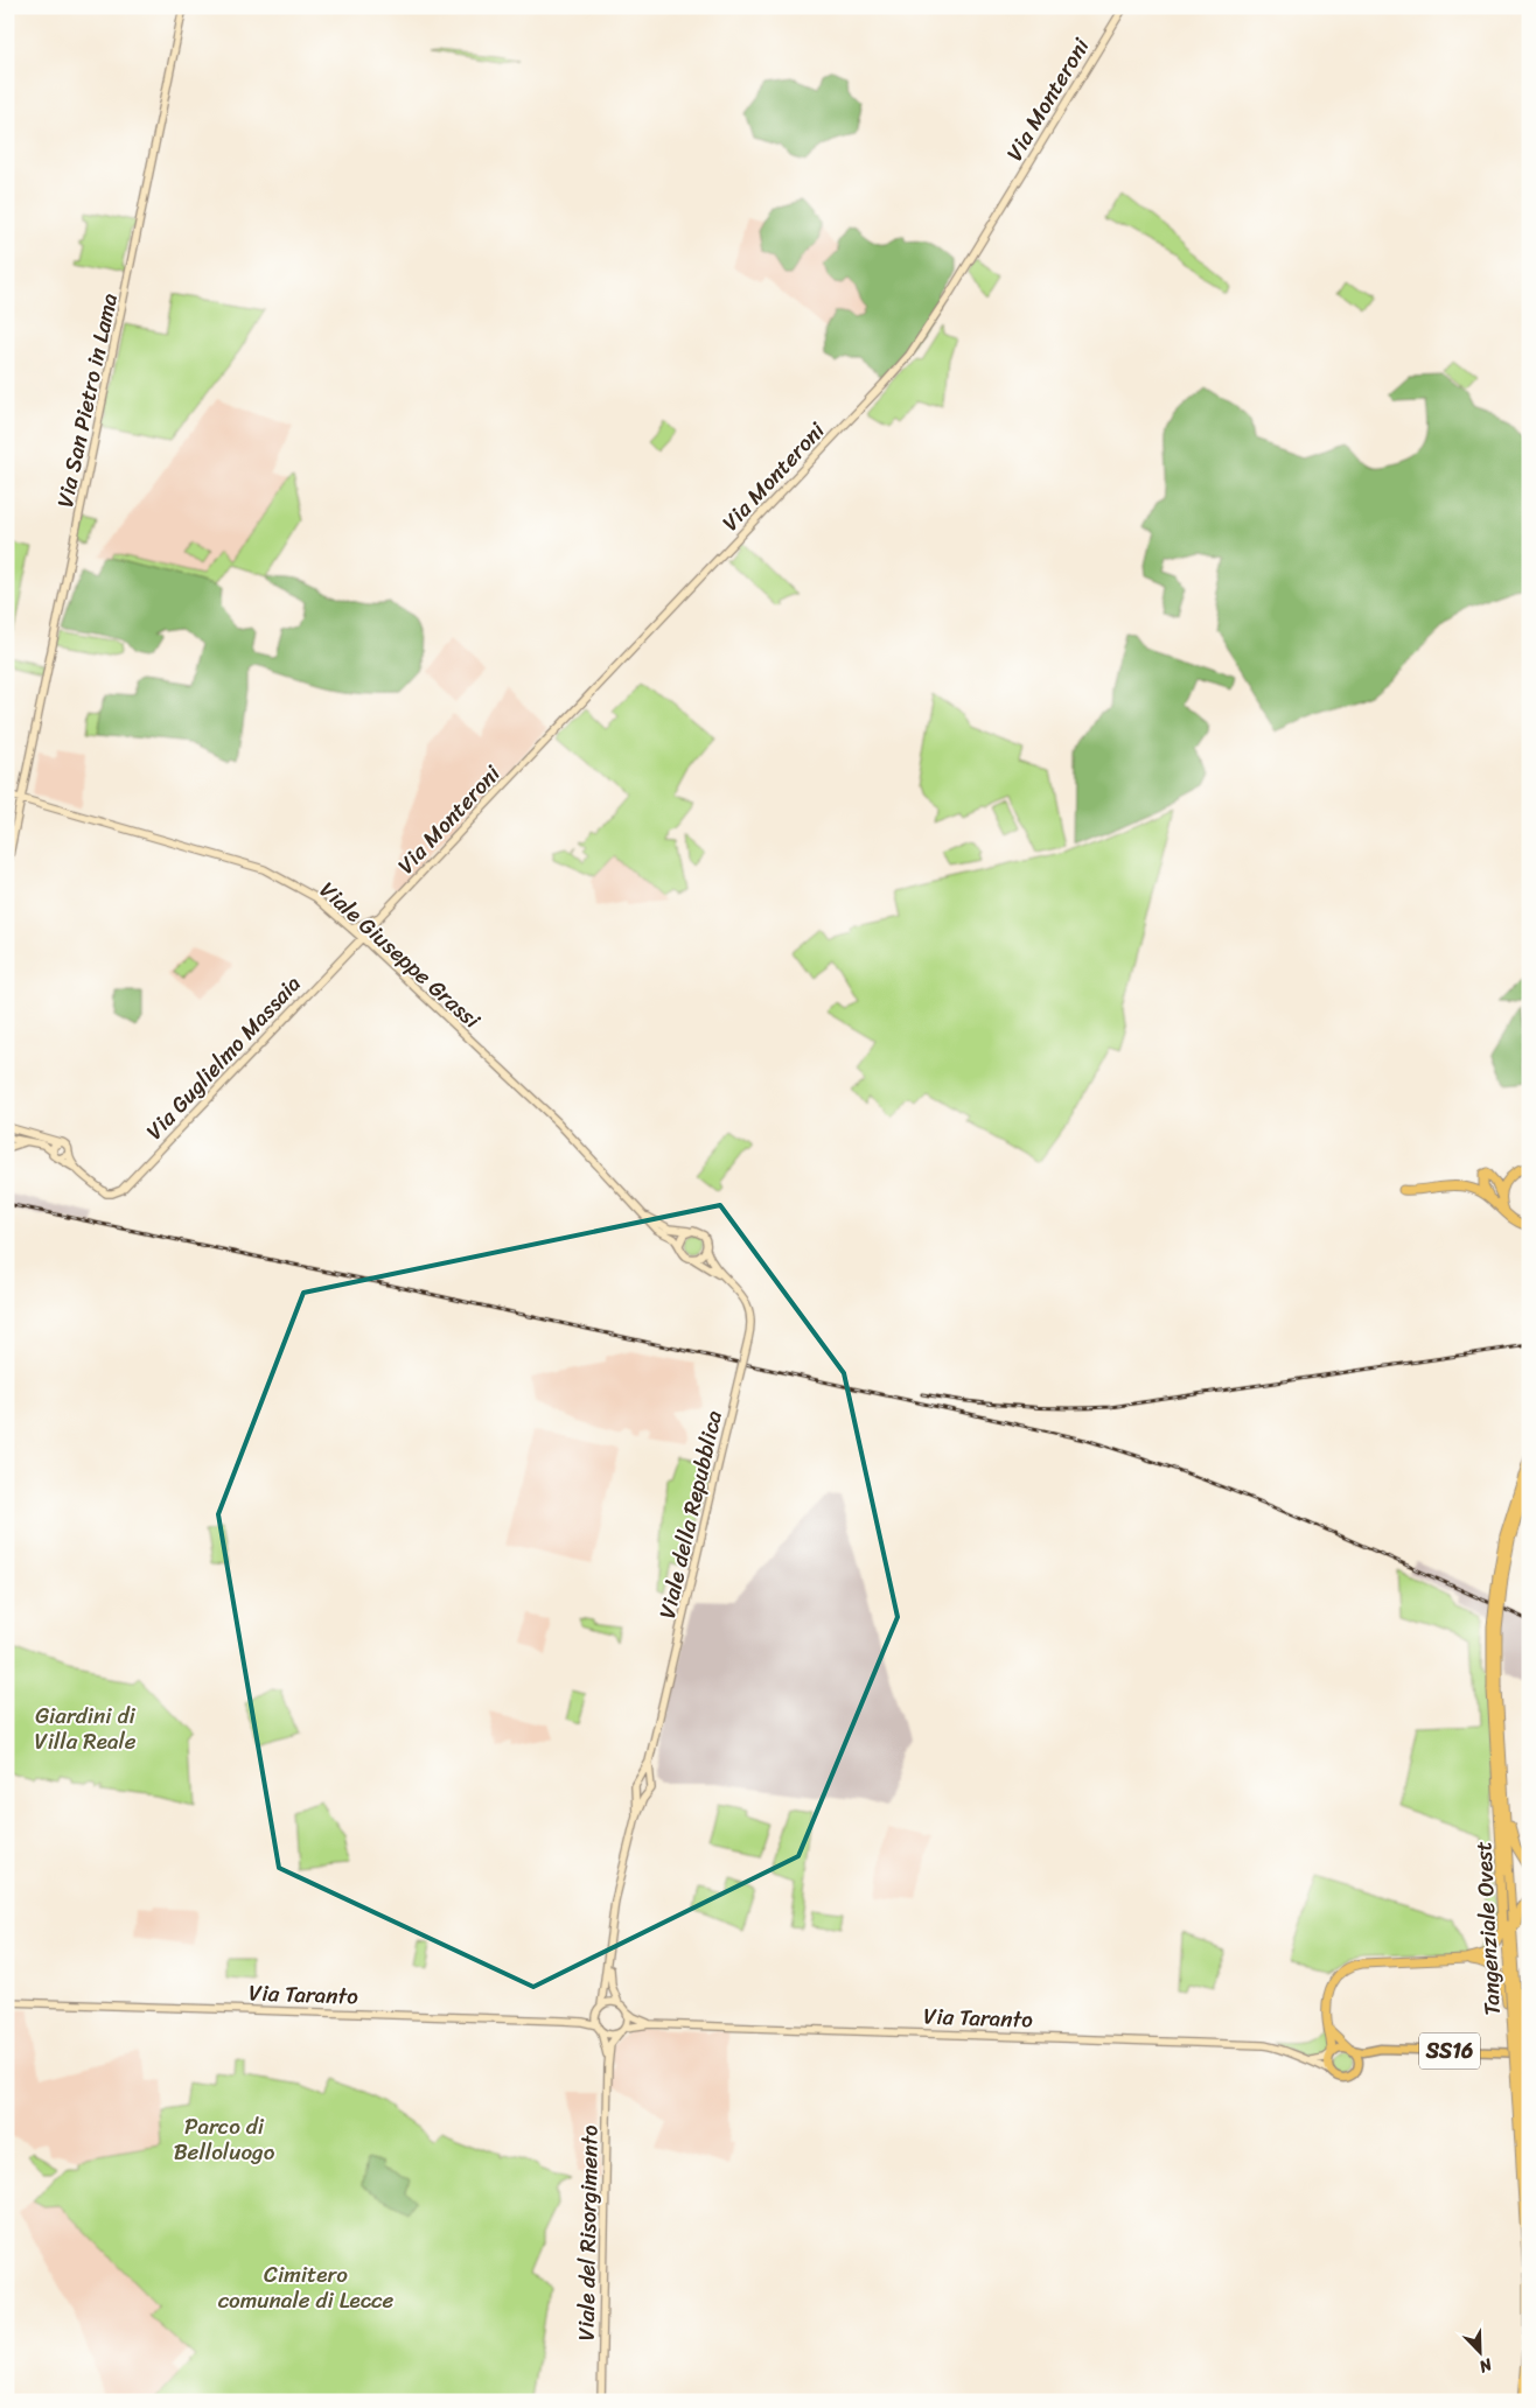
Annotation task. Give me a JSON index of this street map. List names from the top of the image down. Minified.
{"streets":{"highway":["Tangenziale Ovest"],"main road":["Via Monteroni","Via San Pietro in Lama","Viale Giuseppe Grassi","Via Guglielmo Massaia","Viale della Repubblica","Via Taranto","SS16","Viale del Risorgimento"]},"crossings":[["Via Monteroni","Viale Giuseppe Grassi"],["Via Monteroni","Via Guglielmo Massaia"],["Via San Pietro in Lama","Viale Giuseppe Grassi"],["Viale Giuseppe Grassi","Via Guglielmo Massaia"],["Viale Giuseppe Grassi","Viale della Repubblica"],["Viale della Repubblica","Via Taranto"],["Viale della Repubblica","Viale del Risorgimento"],["Via Taranto","Viale del Risorgimento"]],"parks":["Giardini di Villa Reale","Parco di Belloluogo","Cimitero comunale di Lecce"],"north":"bottom right"}
